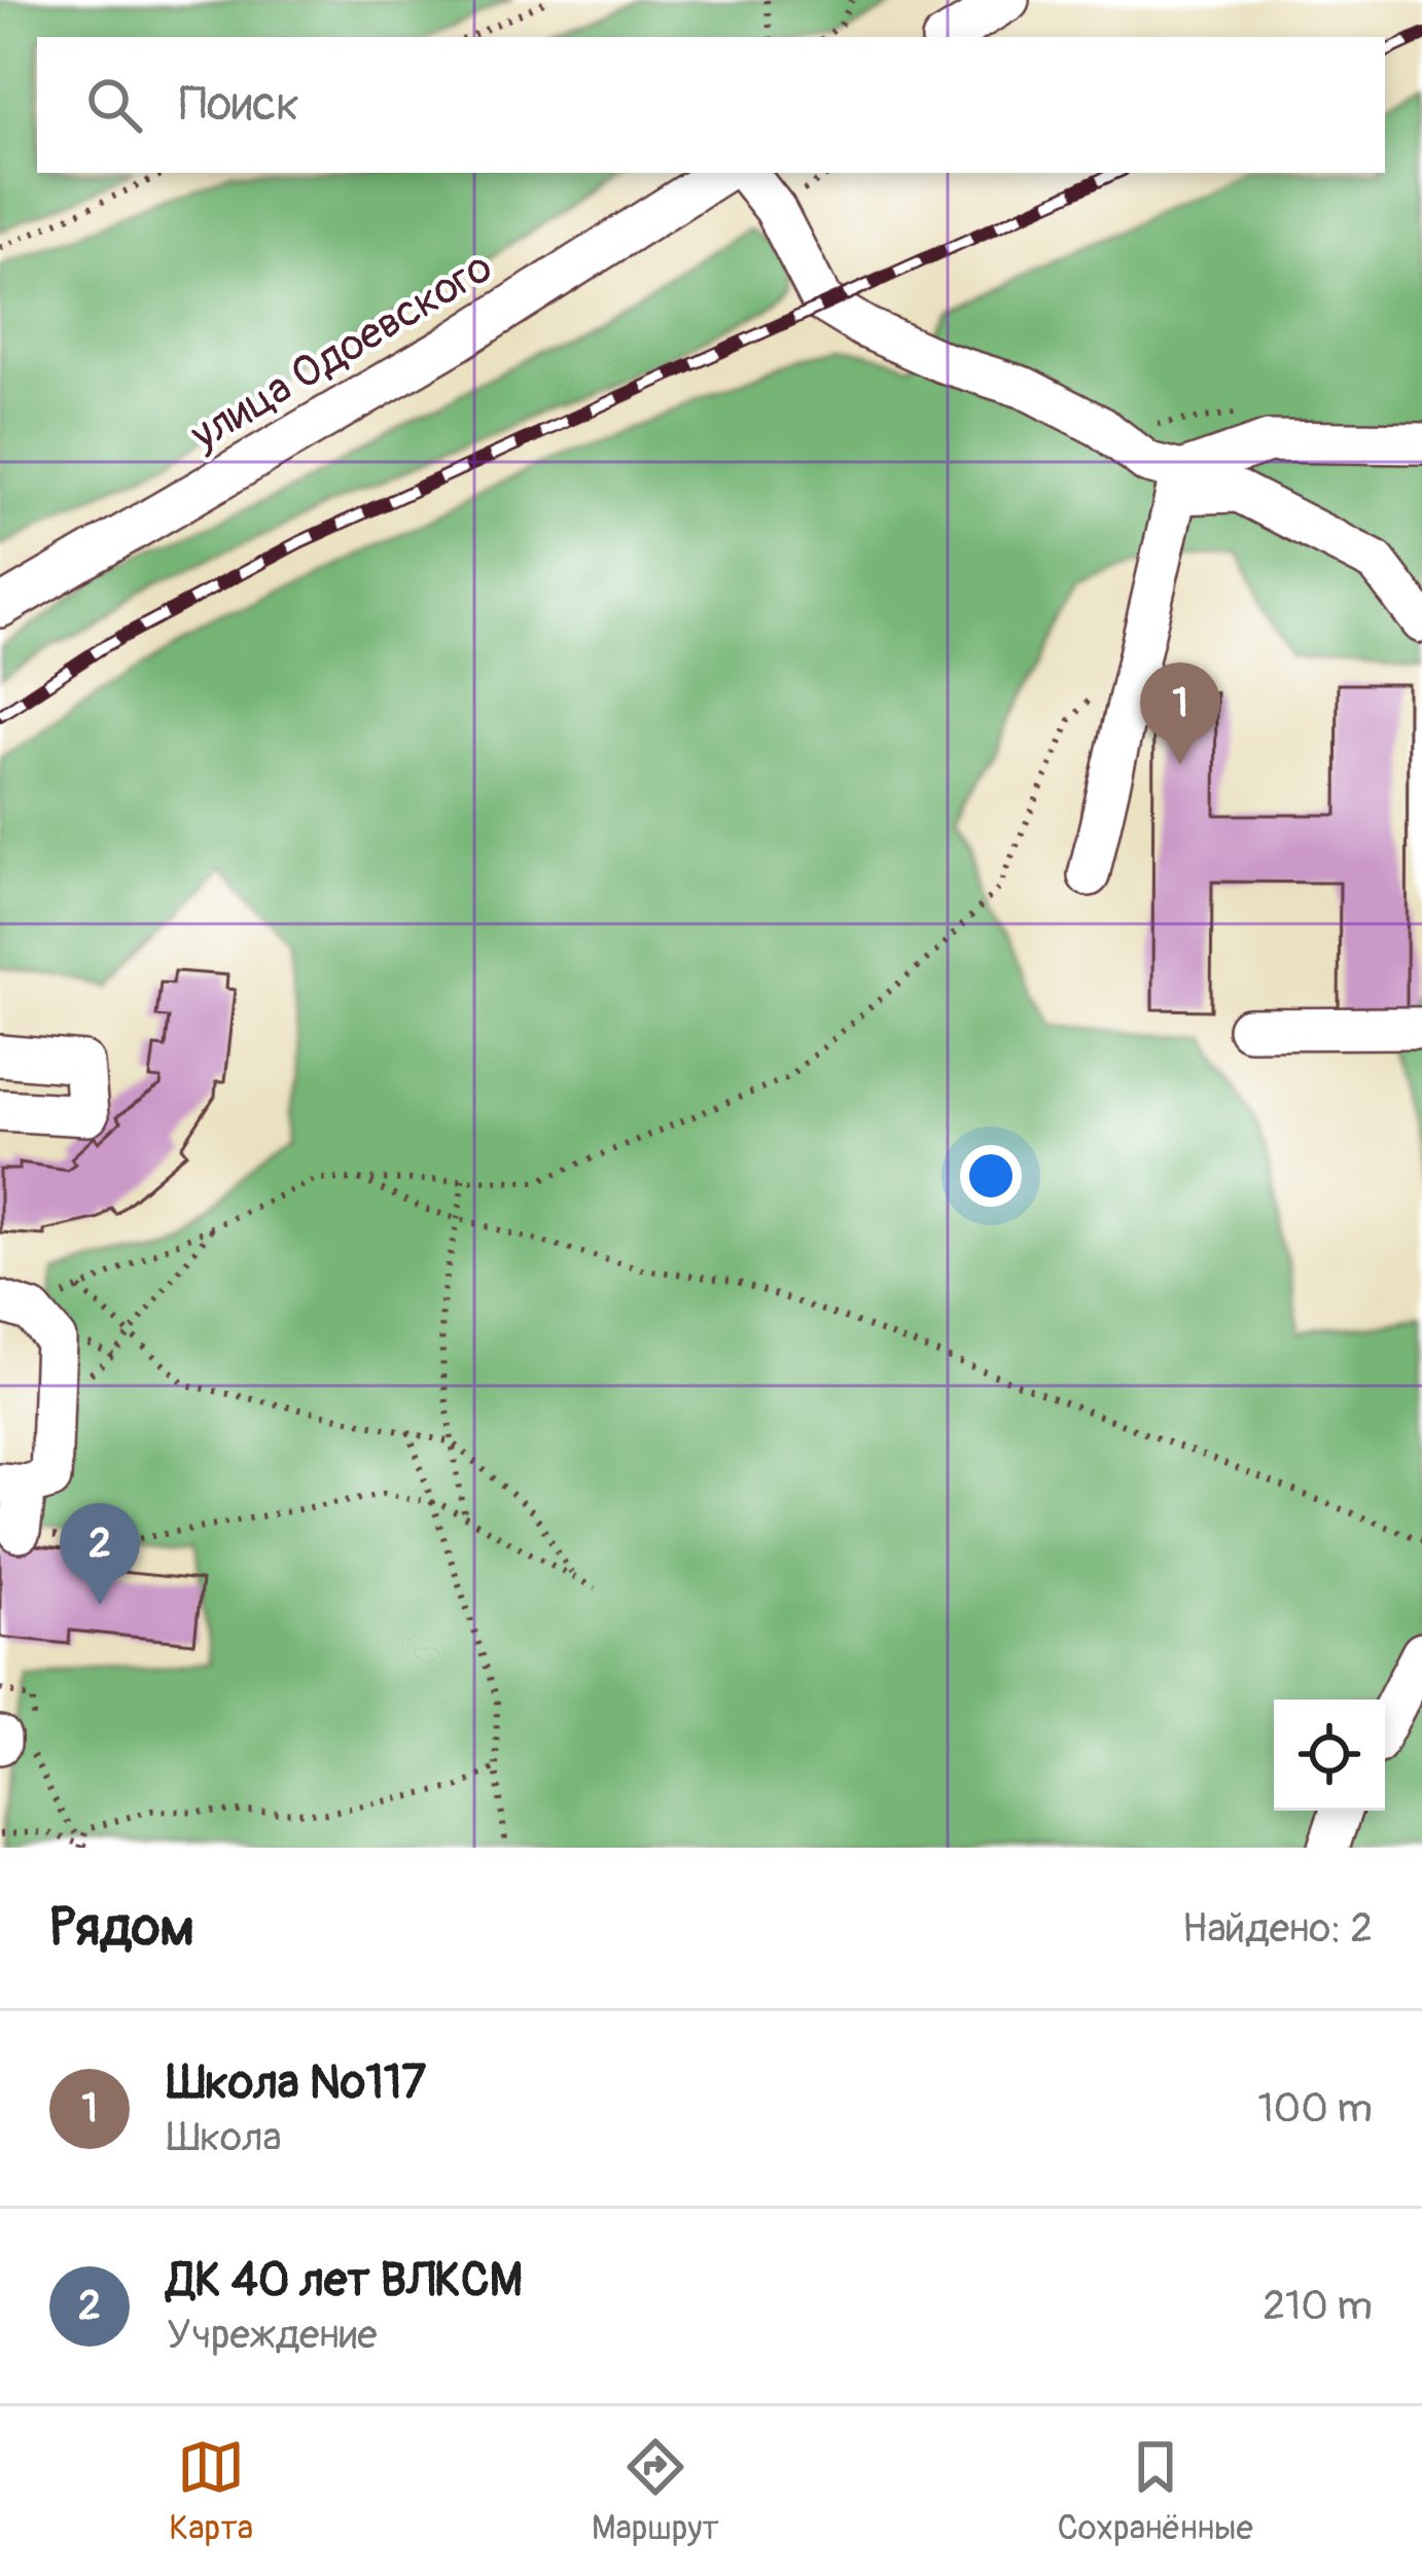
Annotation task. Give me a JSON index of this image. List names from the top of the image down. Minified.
{"streets":{"street":["улица Одоевского"]},"page":{"search":"Поиск","pins":["1","2"],"heading":["Рядом","Найдено: 2"],"list":[{"mark":"1","name":"Школа №117","note":"Школа","value":"100 m"},{"mark":"2","name":"ДК 40 лет ВЛКСМ","note":"Учреждение","value":"210 m"}],"nav":["Карта","Маршрут","Сохранённые"]}}
